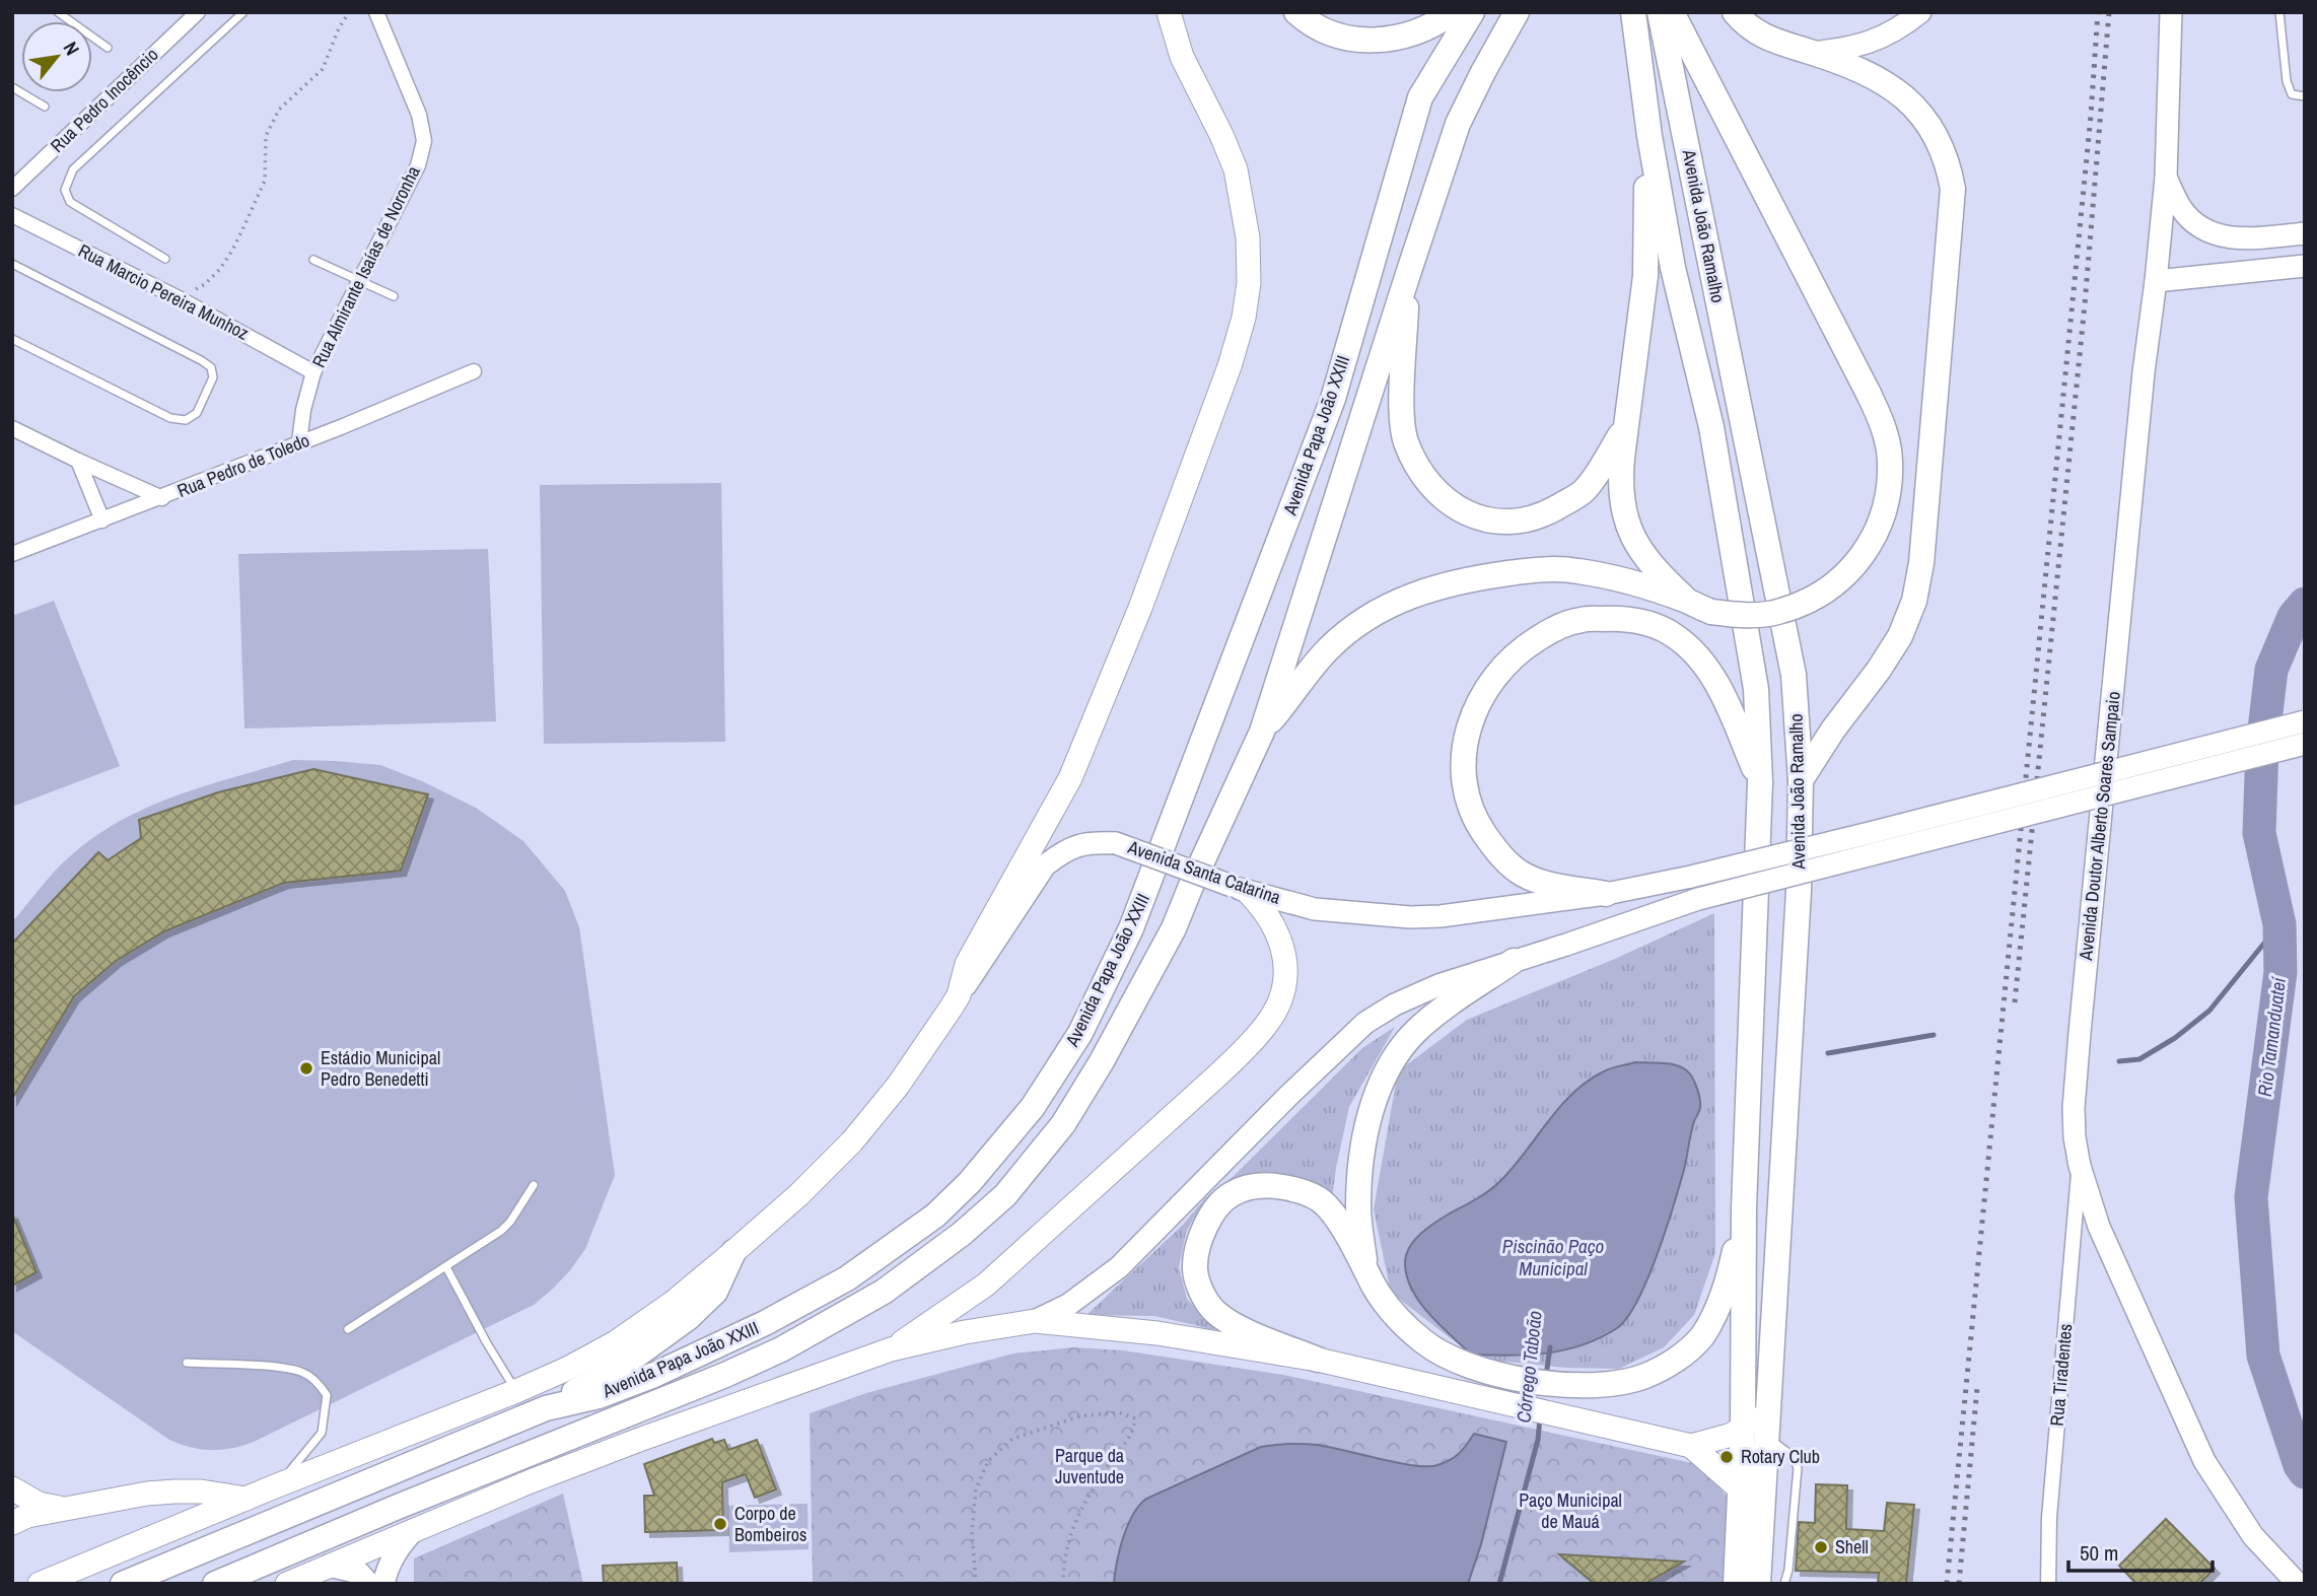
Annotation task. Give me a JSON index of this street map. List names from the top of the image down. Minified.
{"streets":{"highway":["Avenida João Ramalho","Avenida Papa João XXIII"],"main road":["Avenida Doutor Alberto Soares Sampaio","Avenida Santa Catarina"],"street":["Rua Pedro Inocêncio","Rua Almirante Isaías de Noronha","Rua Marcio Pereira Munhoz","Rua Pedro de Toledo","Rua Tiradentes"]},"crossings":[["Rua Almirante Isaías de Noronha","Rua Marcio Pereira Munhoz"],["Rua Almirante Isaías de Noronha","Rua Pedro de Toledo"],["Avenida Doutor Alberto Soares Sampaio","Rua Tiradentes"]],"water":["Rio Tamanduateí","Piscinão Paço Municipal","Córrego Taboão"],"parks":["Parque da Juventude","Paço Municipal de Mauá"],"places":["Estádio Municipal Pedro Benedetti","Rotary Club","Corpo de Bombeiros","Shell"],"scale_bar":"50 m","north":"top right"}
